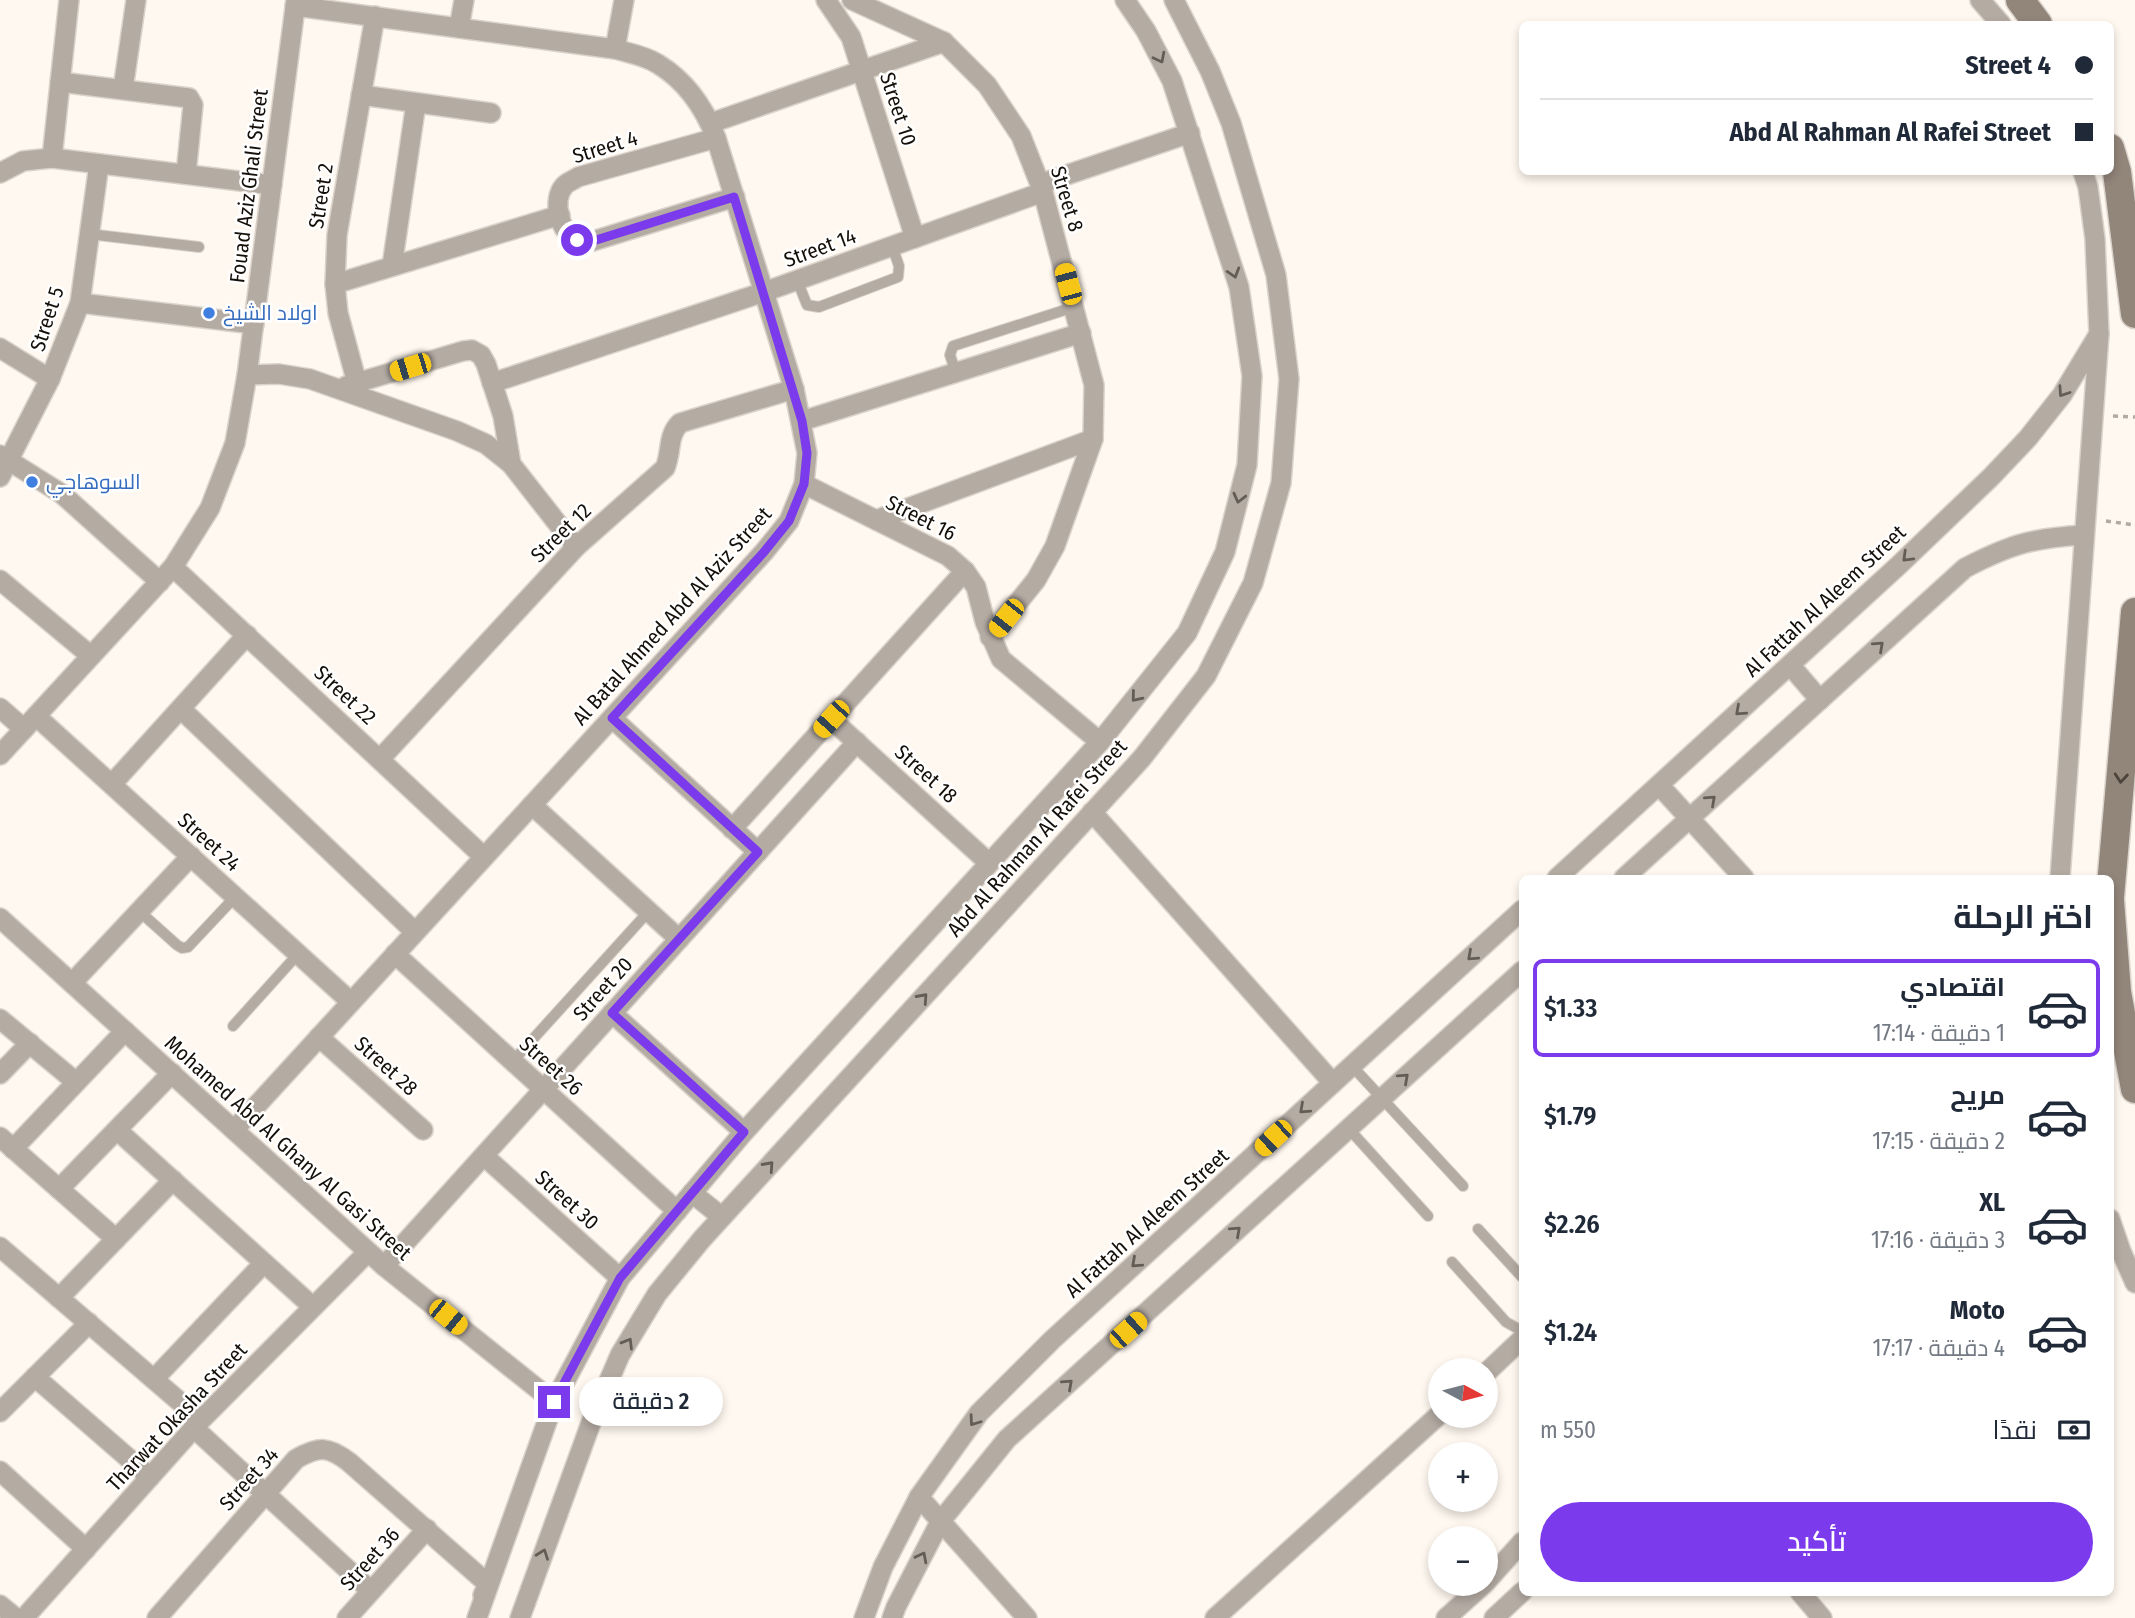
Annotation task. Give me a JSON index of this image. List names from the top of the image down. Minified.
{"streets":{"street":["Street 10","Street 4","Fouad Aziz Ghali Street","Street 2","Street 8","Street 14","Street 5","Street 16","Street 12","Al Fattah Al Aleem Street","Al Batal Ahmed Abd Al Aziz Street","Street 22","Street 18","Abd Al Rahman Al Rafei Street","Street 24","Street 20","Street 28","Street 26","Mohamed Abd Al Ghany Al Gasi Street","Street 30","Tharwat Okasha Street","Street 34","Street 36"]},"crossings":[["Street 10","Street 4"],["Street 10","Street 14"],["Street 4","Street 8"],["Street 4","Al Batal Ahmed Abd Al Aziz Street"],["Fouad Aziz Ghali Street","Al Batal Ahmed Abd Al Aziz Street"],["Fouad Aziz Ghali Street","Street 22"],["Fouad Aziz Ghali Street","Street 24"],["Street 2","Al Batal Ahmed Abd Al Aziz Street"],["Street 8","Street 14"],["Street 8","Street 16"],["Street 14","Al Batal Ahmed Abd Al Aziz Street"],["Street 14","Abd Al Rahman Al Rafei Street"],["Street 16","Al Batal Ahmed Abd Al Aziz Street"],["Street 16","Abd Al Rahman Al Rafei Street"],["Street 12","Al Batal Ahmed Abd Al Aziz Street"],["Street 12","Street 22"],["Al Batal Ahmed Abd Al Aziz Street","Street 22"],["Al Batal Ahmed Abd Al Aziz Street","Street 24"],["Al Batal Ahmed Abd Al Aziz Street","Street 28"],["Al Batal Ahmed Abd Al Aziz Street","Street 26"],["Al Batal Ahmed Abd Al Aziz Street","Mohamed Abd Al Ghany Al Gasi Street"],["Street 18","Abd Al Rahman Al Rafei Street"],["Street 18","Street 20"],["Abd Al Rahman Al Rafei Street","Street 26"],["Abd Al Rahman Al Rafei Street","Mohamed Abd Al Ghany Al Gasi Street"],["Abd Al Rahman Al Rafei Street","Street 30"],["Abd Al Rahman Al Rafei Street","Street 34"],["Street 20","Street 26"],["Street 20","Mohamed Abd Al Ghany Al Gasi Street"],["Street 20","Street 30"],["Mohamed Abd Al Ghany Al Gasi Street","Tharwat Okasha Street"],["Street 34","Street 36"]],"places":["اولاد الشيخ","السوهاجي"],"north":"right","page":{"banner":["Street 4","Abd Al Rahman Al Rafei Street"],"heading":"اختر الرحلة","list":[{"name":"اقتصادي","note":"1 دقيقة · 17:14","value":"$1.33"},{"name":"مريح","note":"2 دقيقة · 17:15","value":"$1.79"},{"name":"XL","note":"3 دقيقة · 17:16","value":"$2.26"},{"name":"Moto","note":"4 دقيقة · 17:17","value":"$1.24"}],"map_buttons":["+","−"],"bubble":"2 دقيقة","pay":["نقدًا","550 m"],"buttons":"تأكيد"}}
